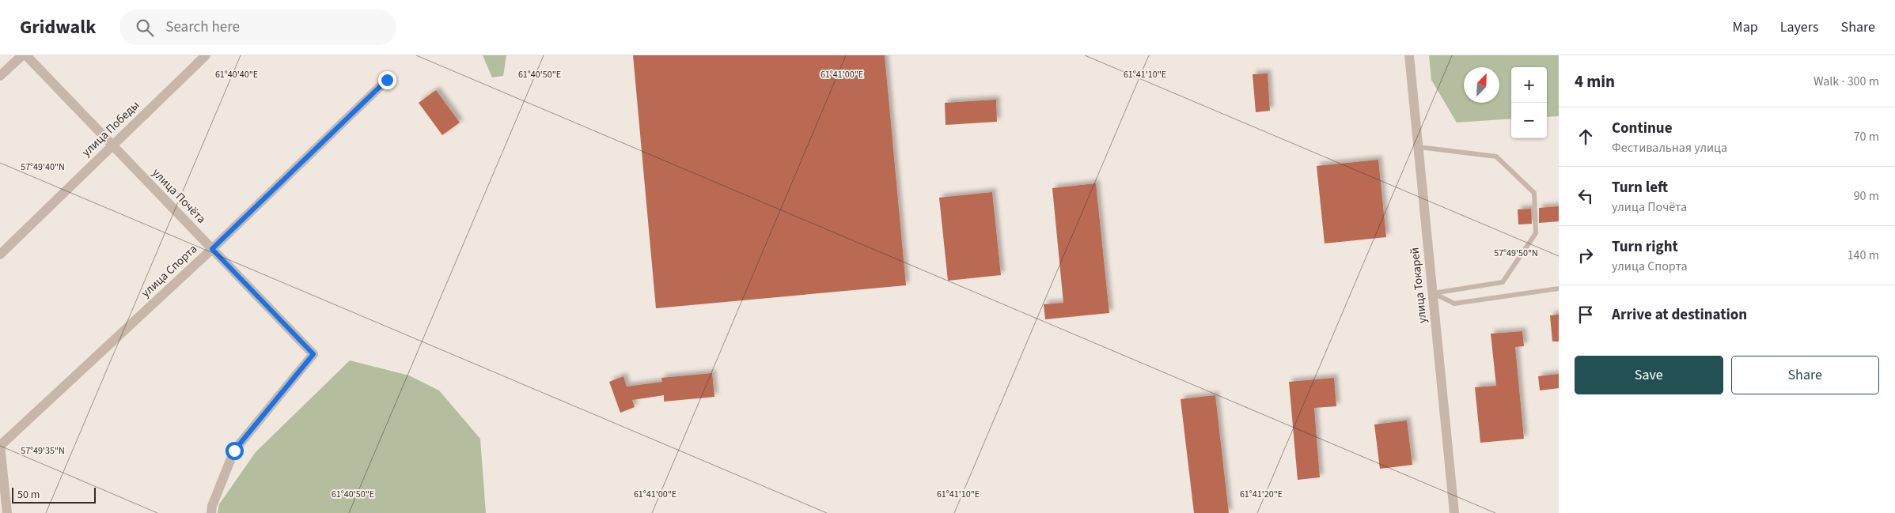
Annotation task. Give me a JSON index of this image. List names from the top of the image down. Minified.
{"streets":{"street":["улица Победы","улица Почёта","улица Спорта","улица Токарей"]},"crossings":[["улица Победы","улица Почёта"],["улица Почёта","улица Спорта"]],"scale_bar":"50 m","north":"top right","page":{"header":"Gridwalk","search":"Search here","nav":["Map","Layers","Share"],"heading":["4 min","Walk · 300 m"],"map_buttons":["+","−"],"list":[["Continue","Фестивальная улица","70 m"],["Turn left","улица Почёта","90 m"],["Turn right","улица Спорта","140 m"],"Arrive at destination"],"buttons":["Save","Share"],"scale":"50 m"},"coordinates":["61°40'40\"E","61°40'50\"E","61°41'00\"E","61°41'10\"E","57°49'40\"N","57°49'50\"N","57°49'35\"N","61°41'20\"E"]}
